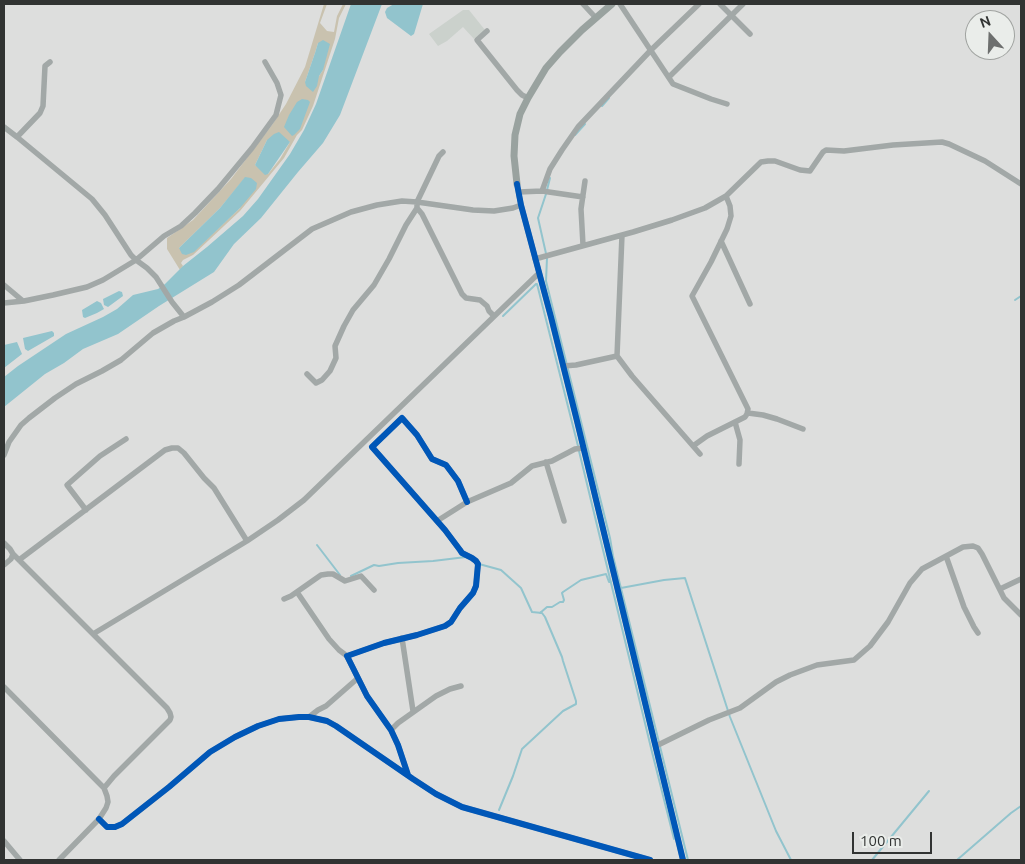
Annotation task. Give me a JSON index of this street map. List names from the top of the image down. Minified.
{"scale_bar":"100 m","north":"top"}
